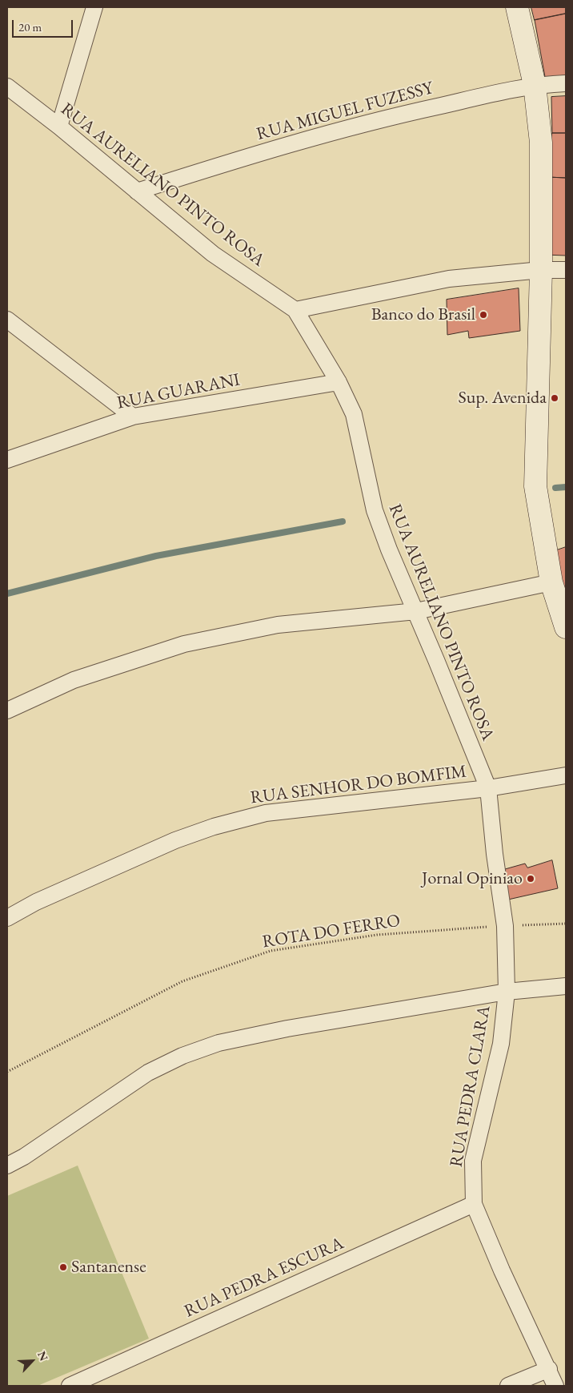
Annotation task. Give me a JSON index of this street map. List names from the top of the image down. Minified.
{"streets":{"street":["RUA MIGUEL FUZESSY","RUA AURELIANO PINTO ROSA","RUA GUARANI","RUA SENHOR DO BOMFIM","RUA PEDRA CLARA","RUA PEDRA ESCURA"],"path":["ROTA DO FERRO"]},"crossings":[["RUA MIGUEL FUZESSY","RUA AURELIANO PINTO ROSA"],["RUA AURELIANO PINTO ROSA","RUA GUARANI"],["RUA AURELIANO PINTO ROSA","RUA SENHOR DO BOMFIM"],["RUA AURELIANO PINTO ROSA","ROTA DO FERRO"],["RUA AURELIANO PINTO ROSA","RUA PEDRA CLARA"],["RUA PEDRA CLARA","RUA PEDRA ESCURA"]],"places":["Banco do Brasil","Sup. Avenida","Jornal Opiniao","Santanense"],"scale_bar":"20 m","north":"top right"}
